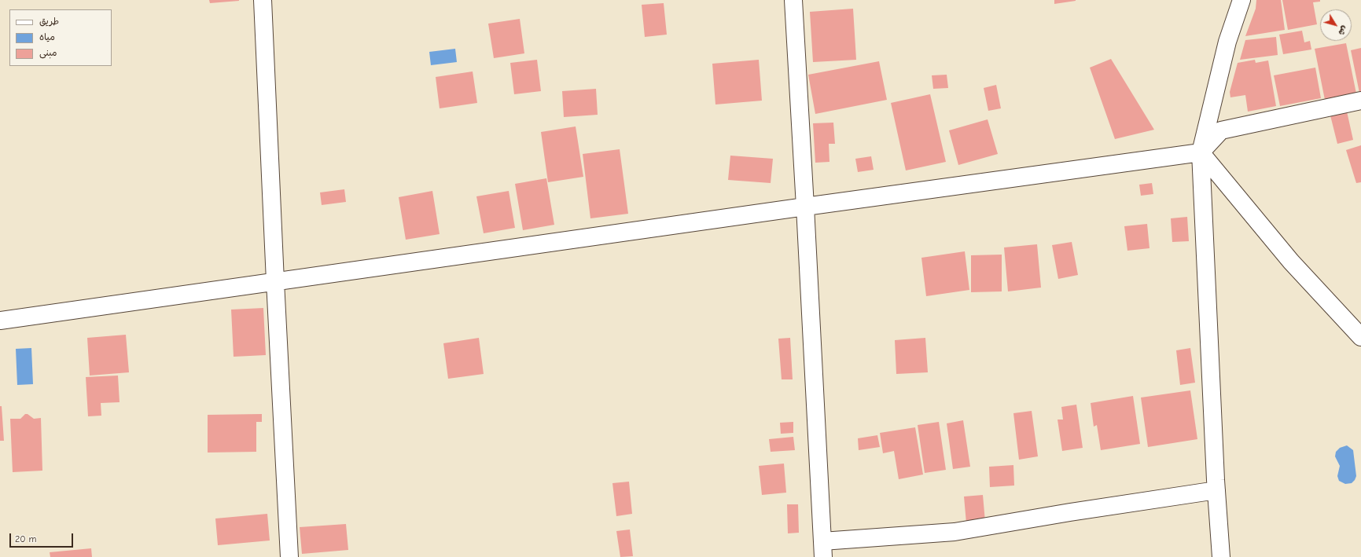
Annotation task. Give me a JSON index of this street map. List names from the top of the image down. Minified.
{"legend":["طريق","مياه","مبنى"],"scale_bar":"20 m","north":"bottom right"}
